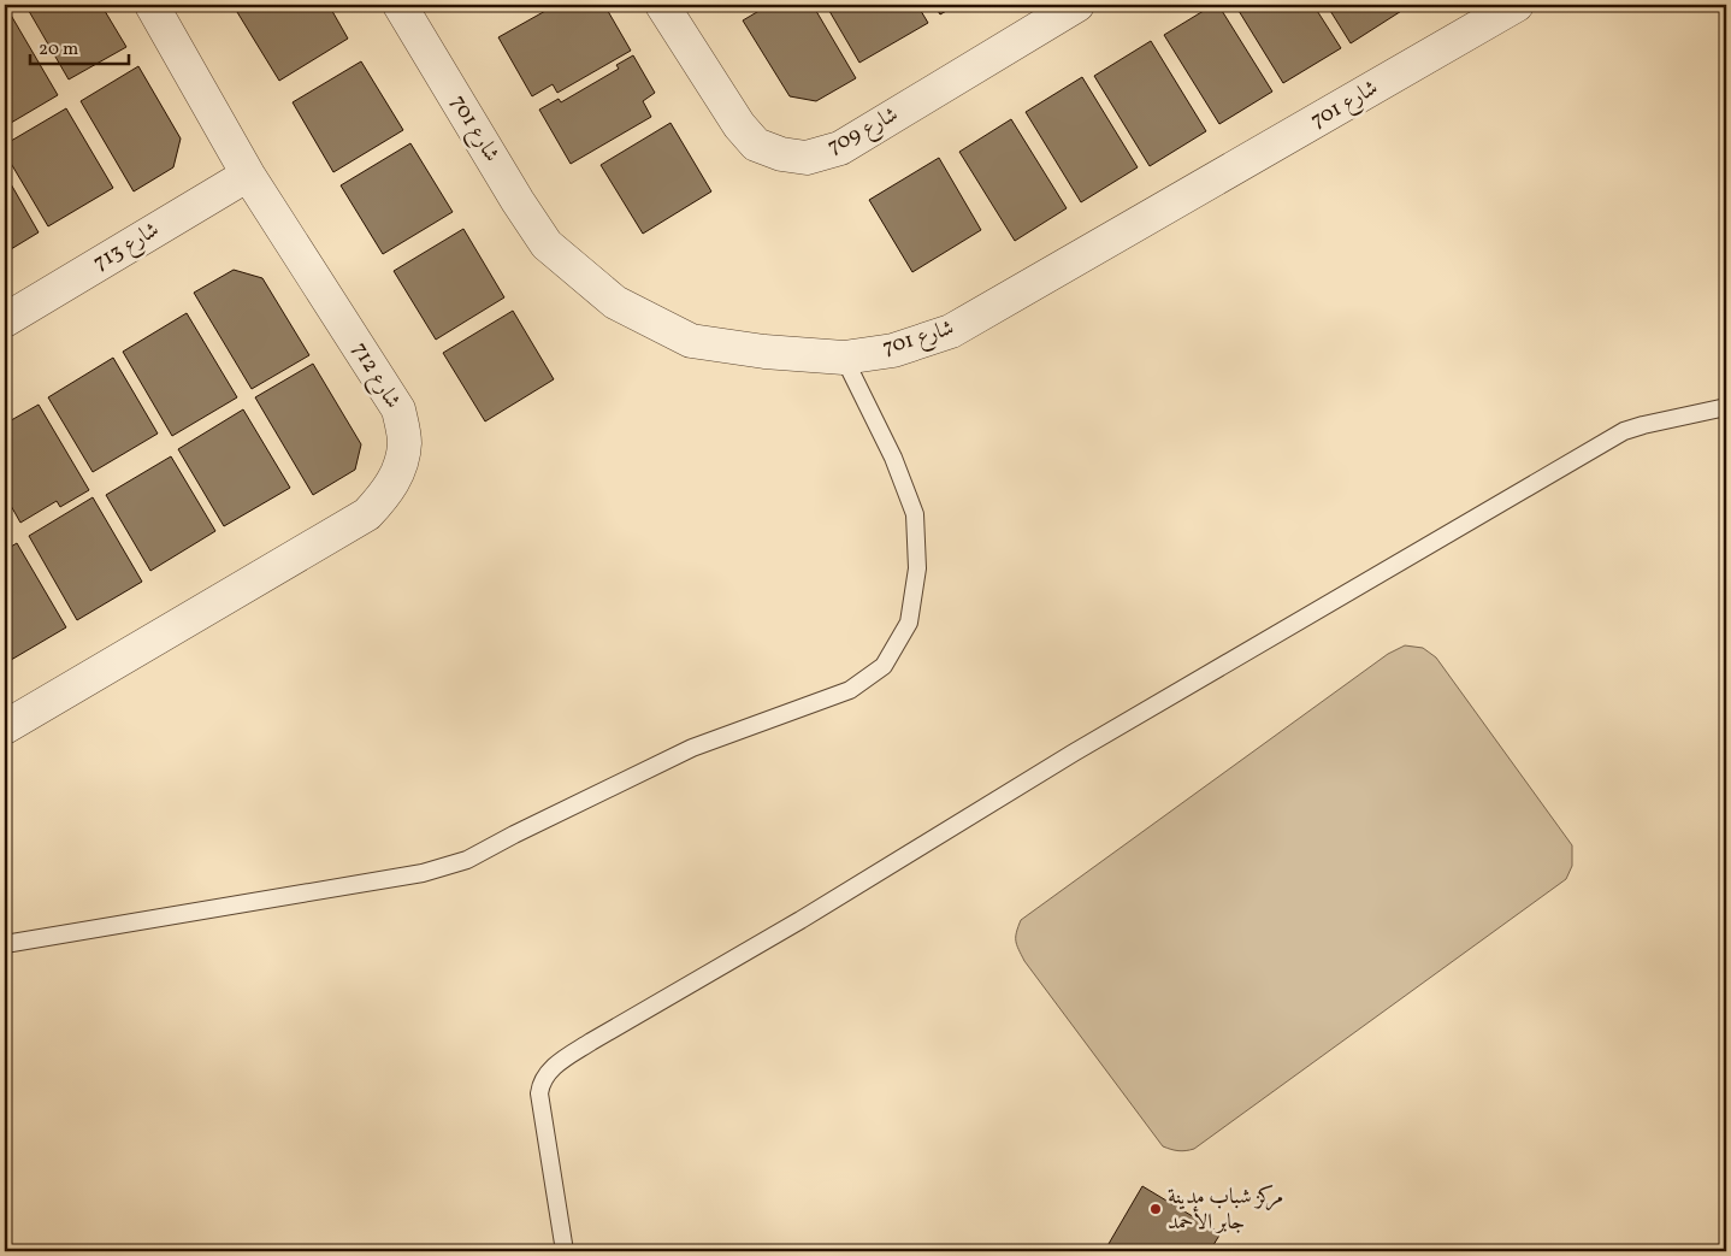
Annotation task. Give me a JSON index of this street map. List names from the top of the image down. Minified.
{"streets":{"street":["شارع 701","شارع 709","شارع 713","شارع 712"]},"crossings":[["شارع 713","شارع 712"]],"places":["مركز شباب مدينة جابر الأحمد"],"scale_bar":"20 m"}
